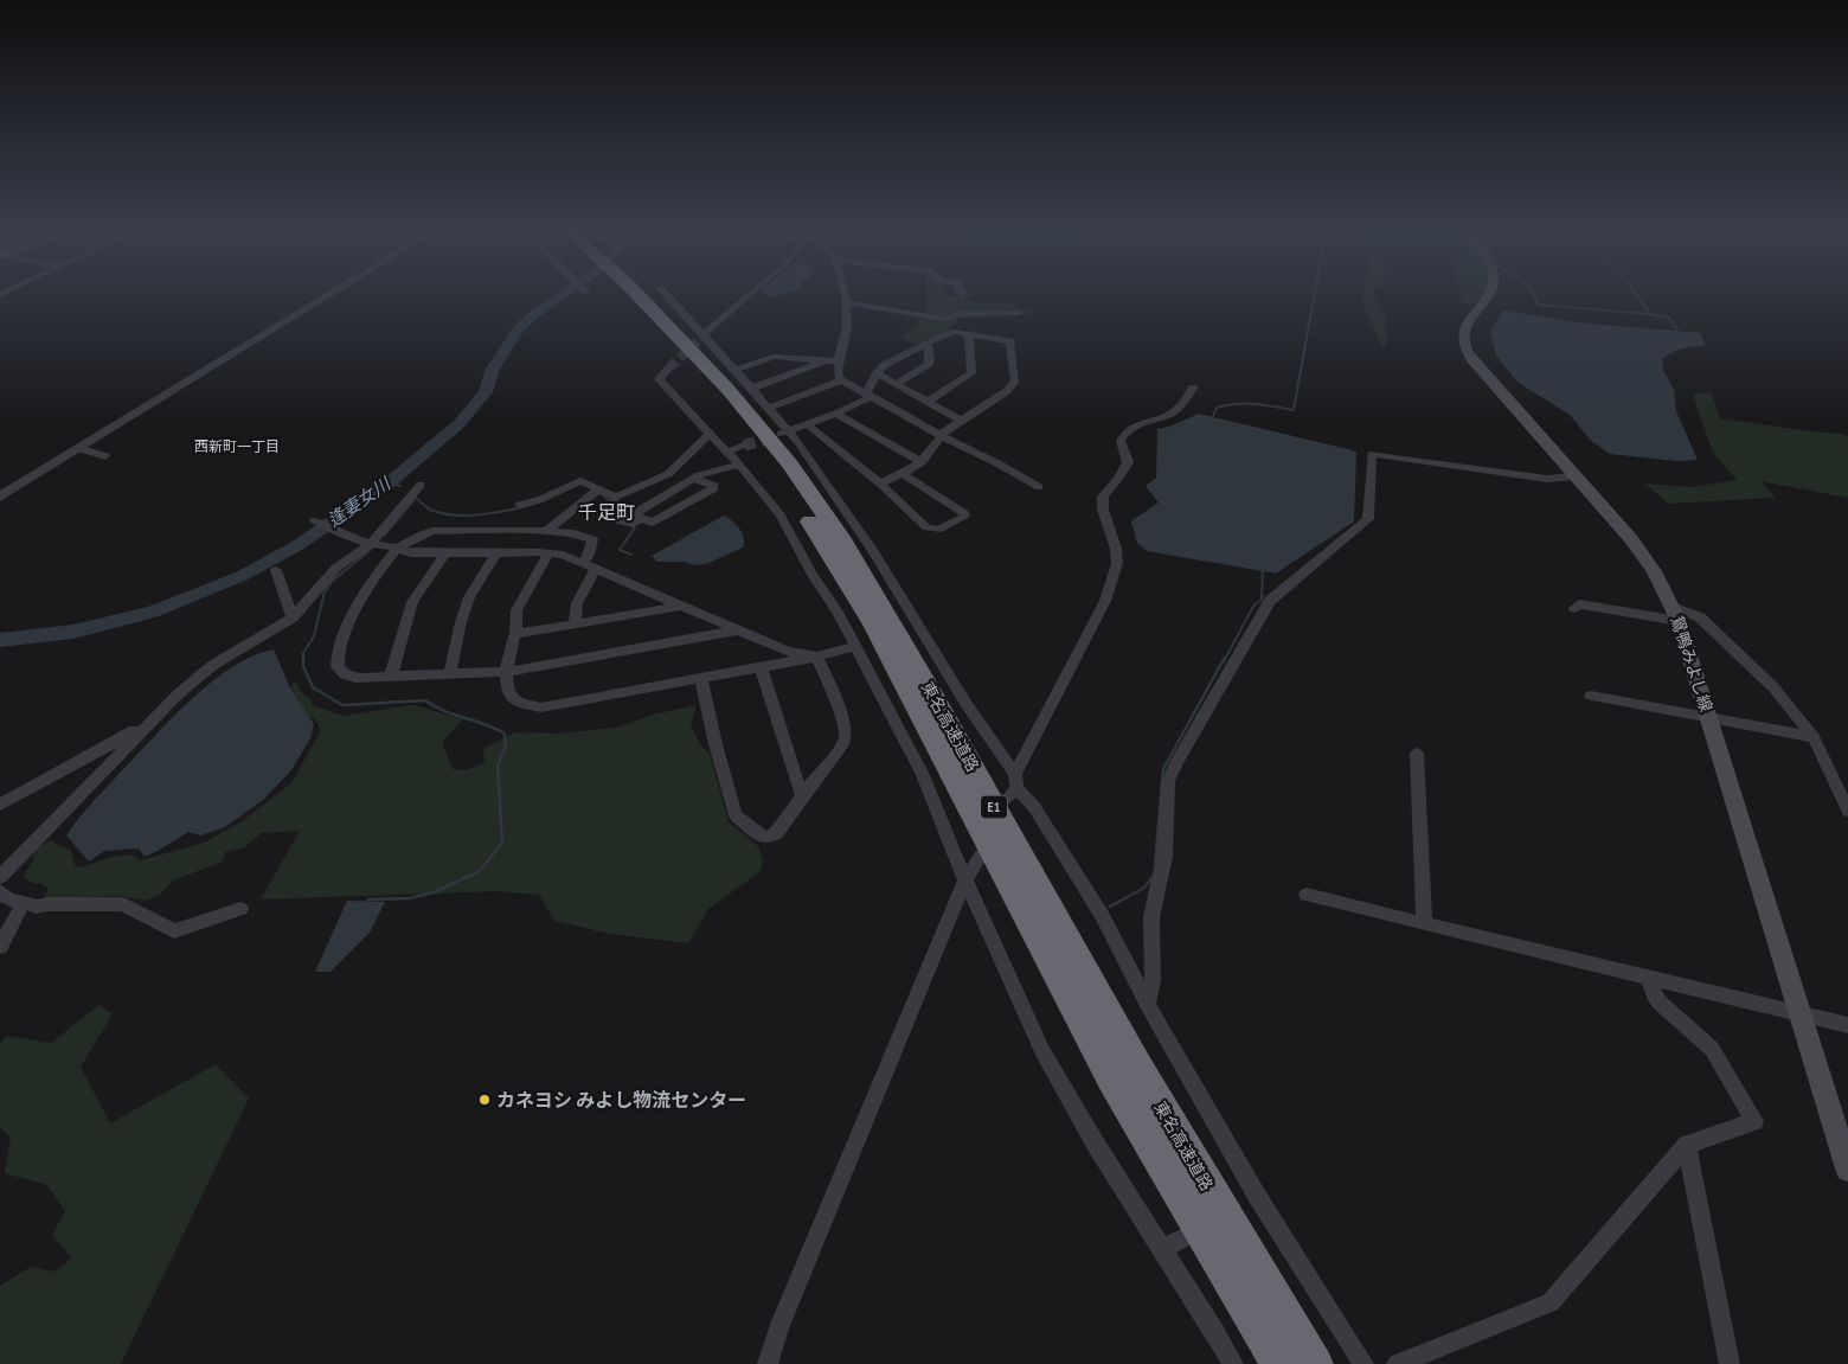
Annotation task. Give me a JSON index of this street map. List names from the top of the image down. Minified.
{"streets":{"highway":["東名高速道路","E1"],"main road":["鴛鴨みよし線"]},"districts":["西新町一丁目","千足町"],"water":["逢妻女川"],"places":["カネヨシ みよし物流センター"]}
